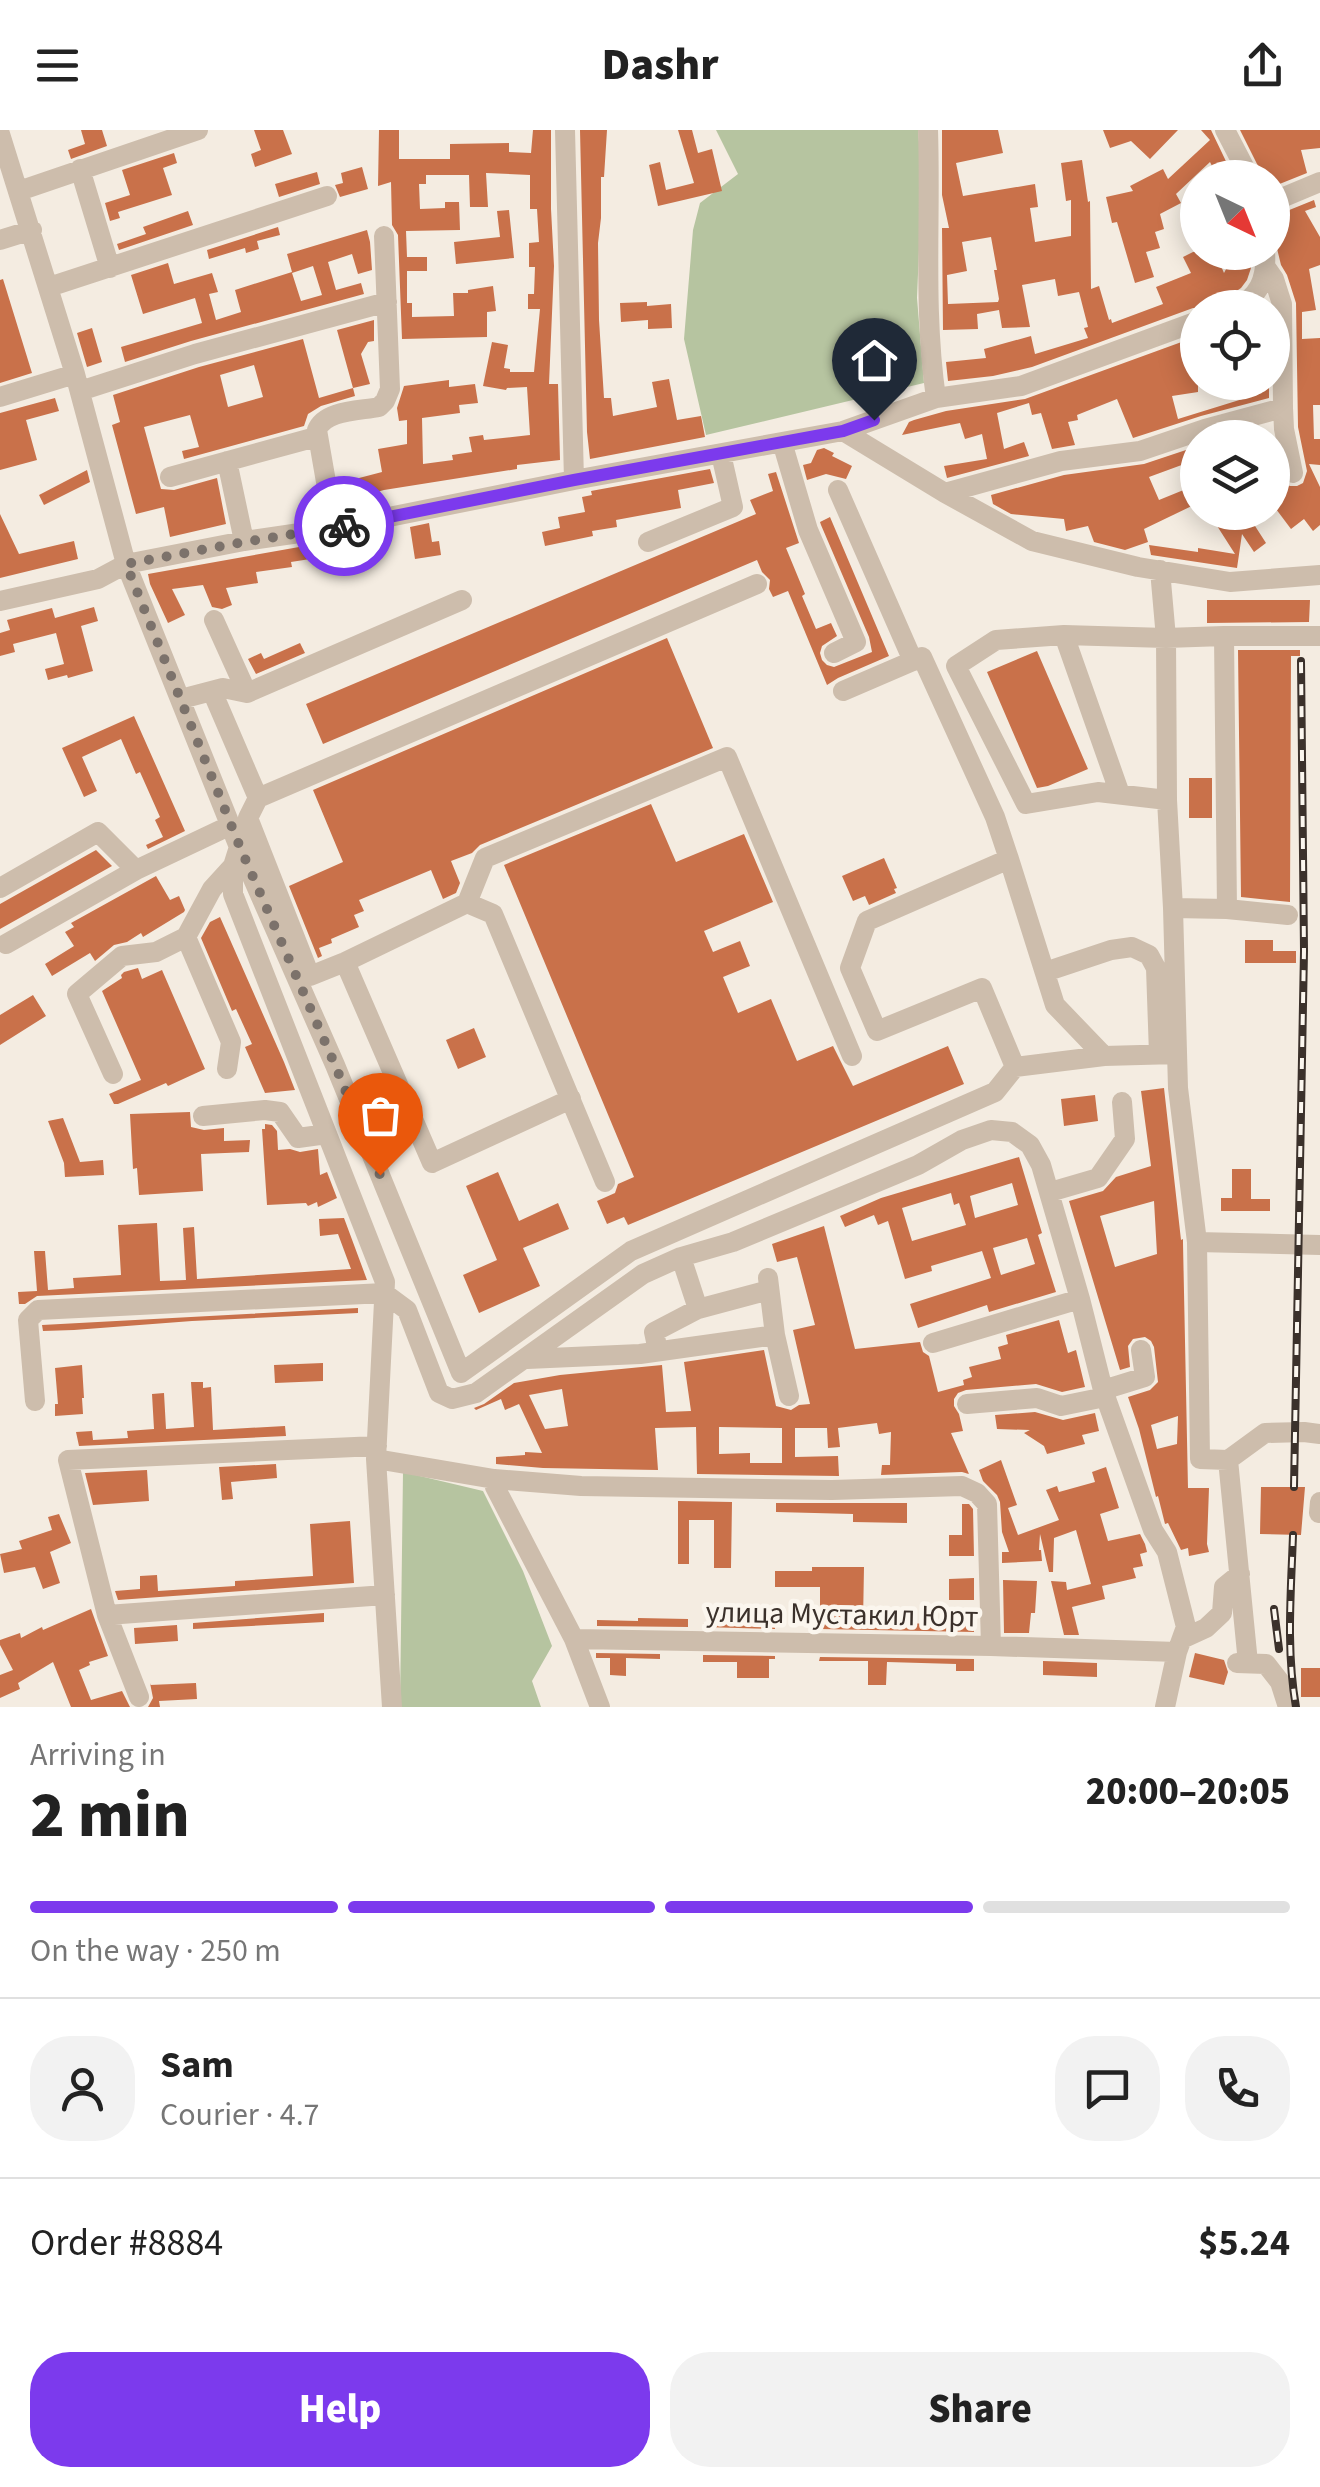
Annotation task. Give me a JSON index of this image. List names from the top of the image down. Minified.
{"streets":{"street":["улица Мустакил Юрт"]},"north":"bottom right","page":{"header":"Dashr","heading":["2 min","Arriving in","20:00–20:05"],"panel":["Sam","Courier · 4.7","Order #8884","$5.24"],"bar":"On the way · 250 m","buttons":["Help","Share"]}}
